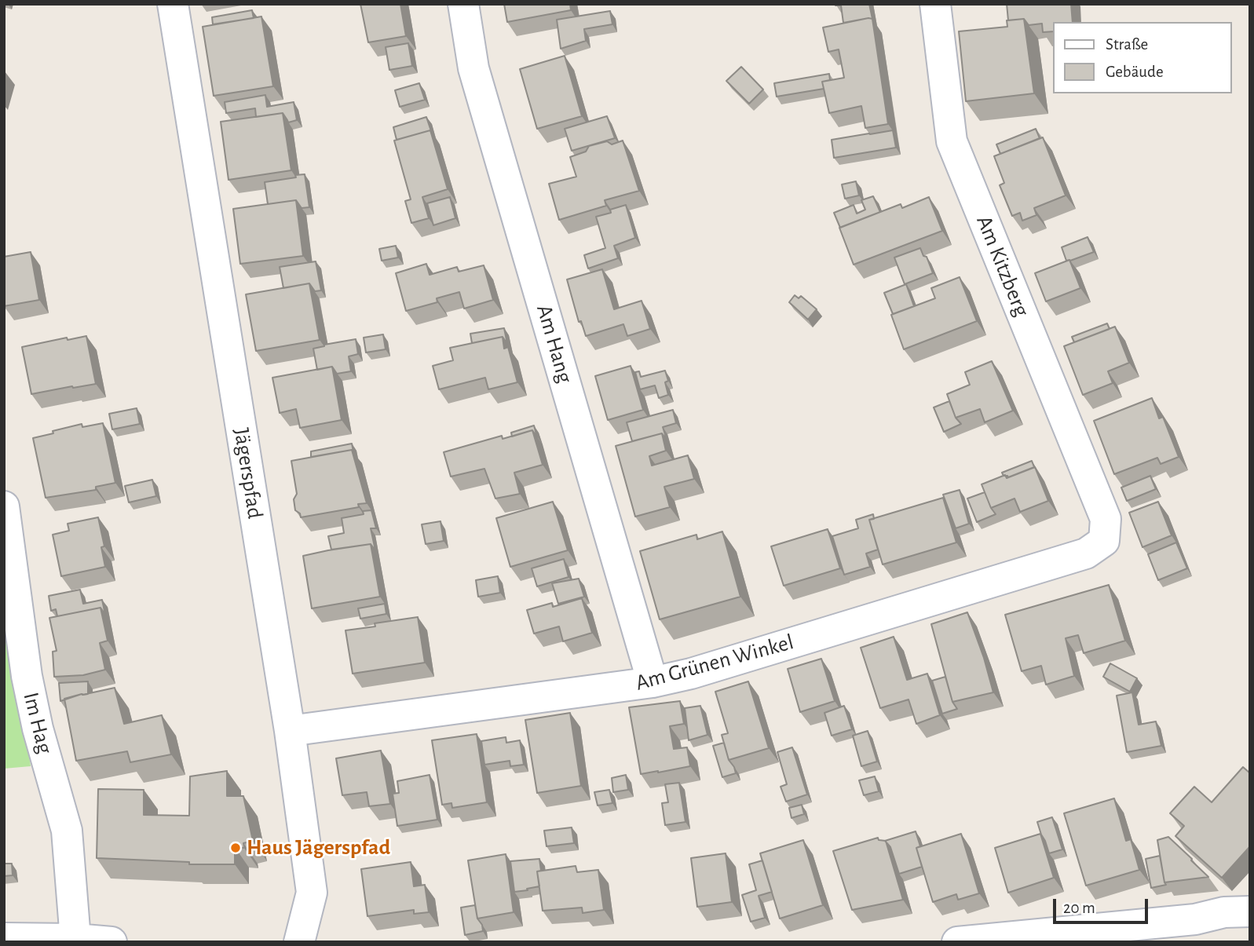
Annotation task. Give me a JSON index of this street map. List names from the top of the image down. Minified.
{"streets":{"street":["Am Kitzberg","Am Hang","Jägerspfad","Am Grünen Winkel","Im Hag"]},"crossings":[["Am Kitzberg","Am Grünen Winkel"],["Am Hang","Am Grünen Winkel"],["Jägerspfad","Am Grünen Winkel"]],"places":["Haus Jägerspfad"],"legend":["Straße","Gebäude"],"scale_bar":"20 m"}
